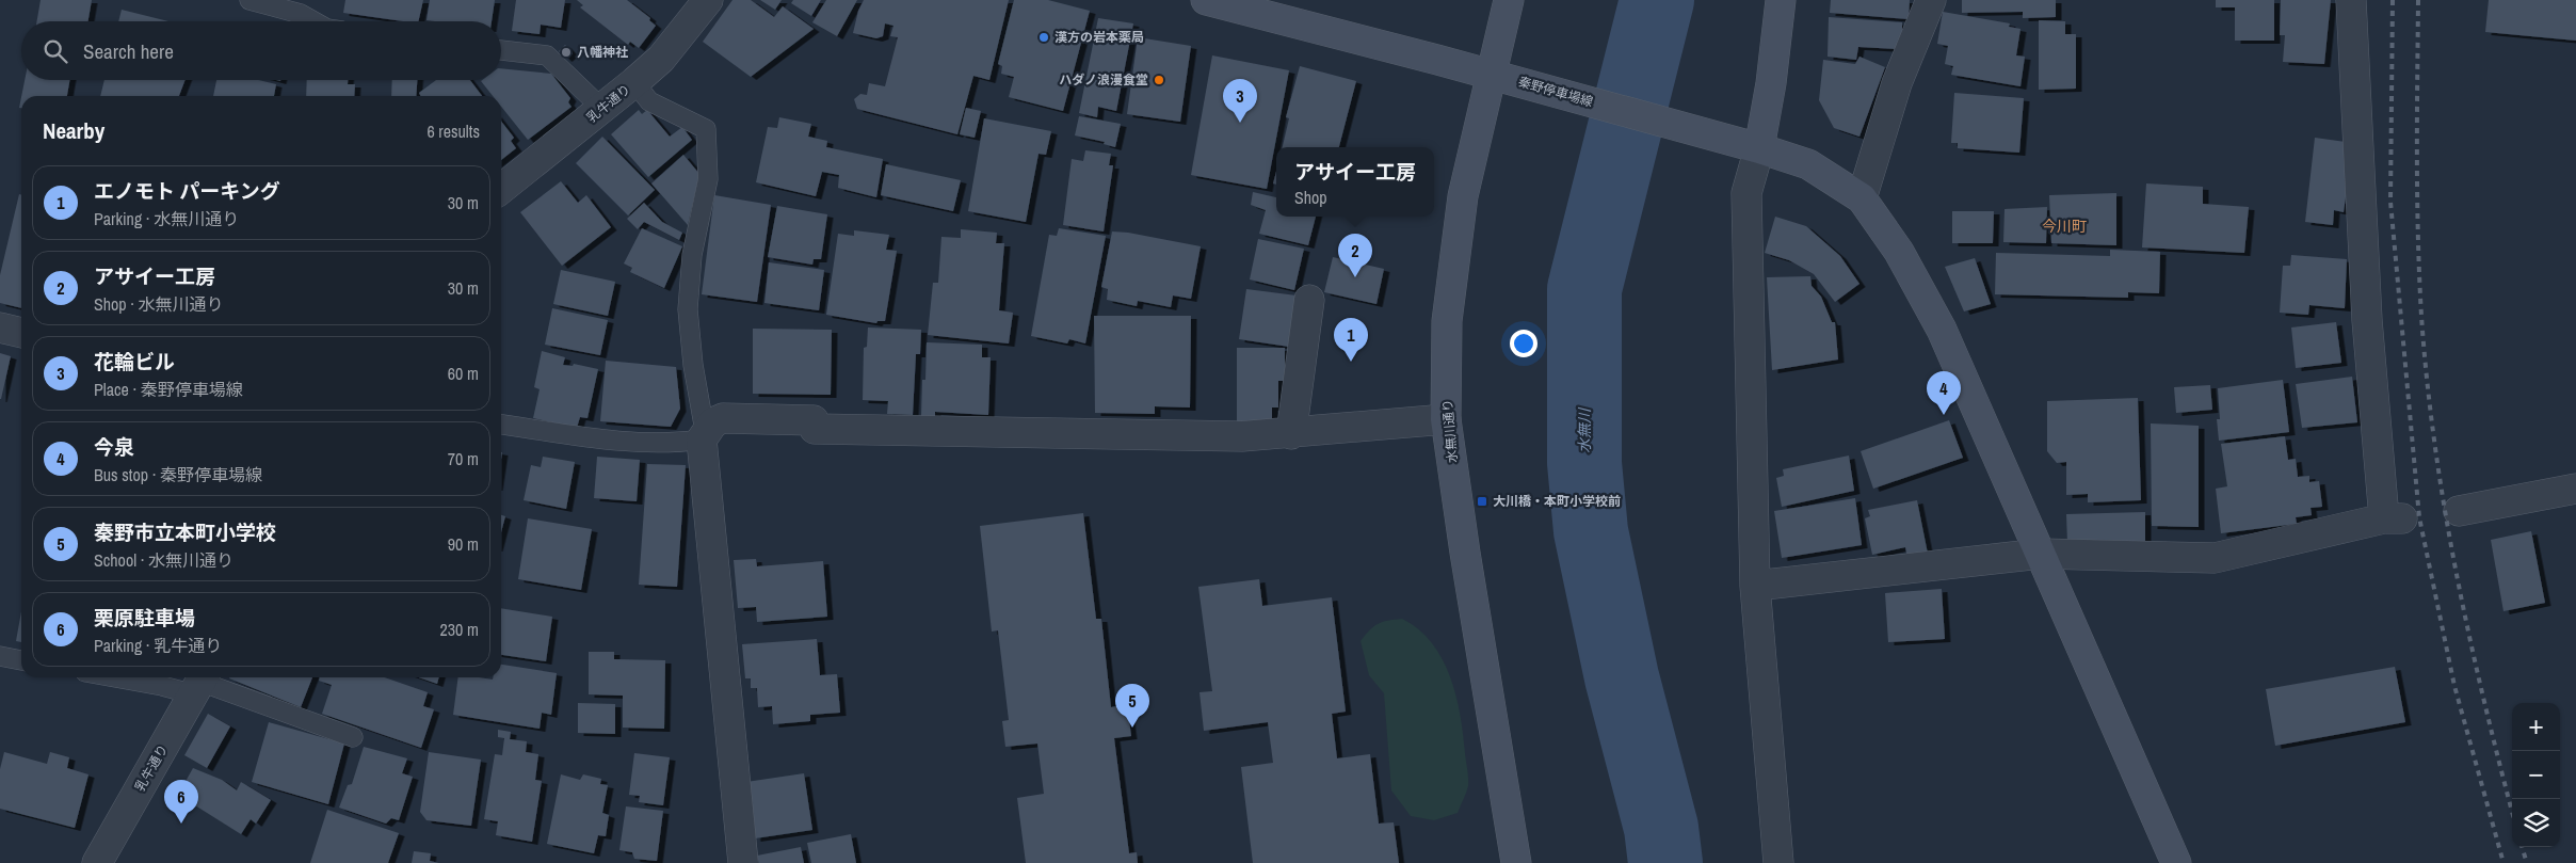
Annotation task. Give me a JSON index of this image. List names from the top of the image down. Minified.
{"streets":{"street":["秦野停車場線","乳牛通り","水無川通り"]},"crossings":[["秦野停車場線","水無川通り"]],"districts":["今川町"],"water":["水無川"],"places":{"other":["漢方の岩本薬局","八幡神社","ハダノ浪漫食堂"],"transit":["大川橋・本町小学校前"]},"page":{"search":"Search here","pins":["3","2","1","4","5","6"],"heading":["Nearby","6 results"],"popup":["アサイー工房","Shop"],"list":[{"mark":"1","name":"エノモト パーキング","note":"Parking · 水無川通り","value":"30 m"},{"mark":"2","name":"アサイー工房","note":"Shop · 水無川通り","value":"30 m"},{"mark":"3","name":"花輪ビル","note":"Place · 秦野停車場線","value":"60 m"},{"mark":"4","name":"今泉","note":"Bus stop · 秦野停車場線","value":"70 m"},{"mark":"5","name":"秦野市立本町小学校","note":"School · 水無川通り","value":"90 m"},{"mark":"6","name":"栗原駐車場","note":"Parking · 乳牛通り","value":"230 m"}],"map_buttons":["+","−"]}}
